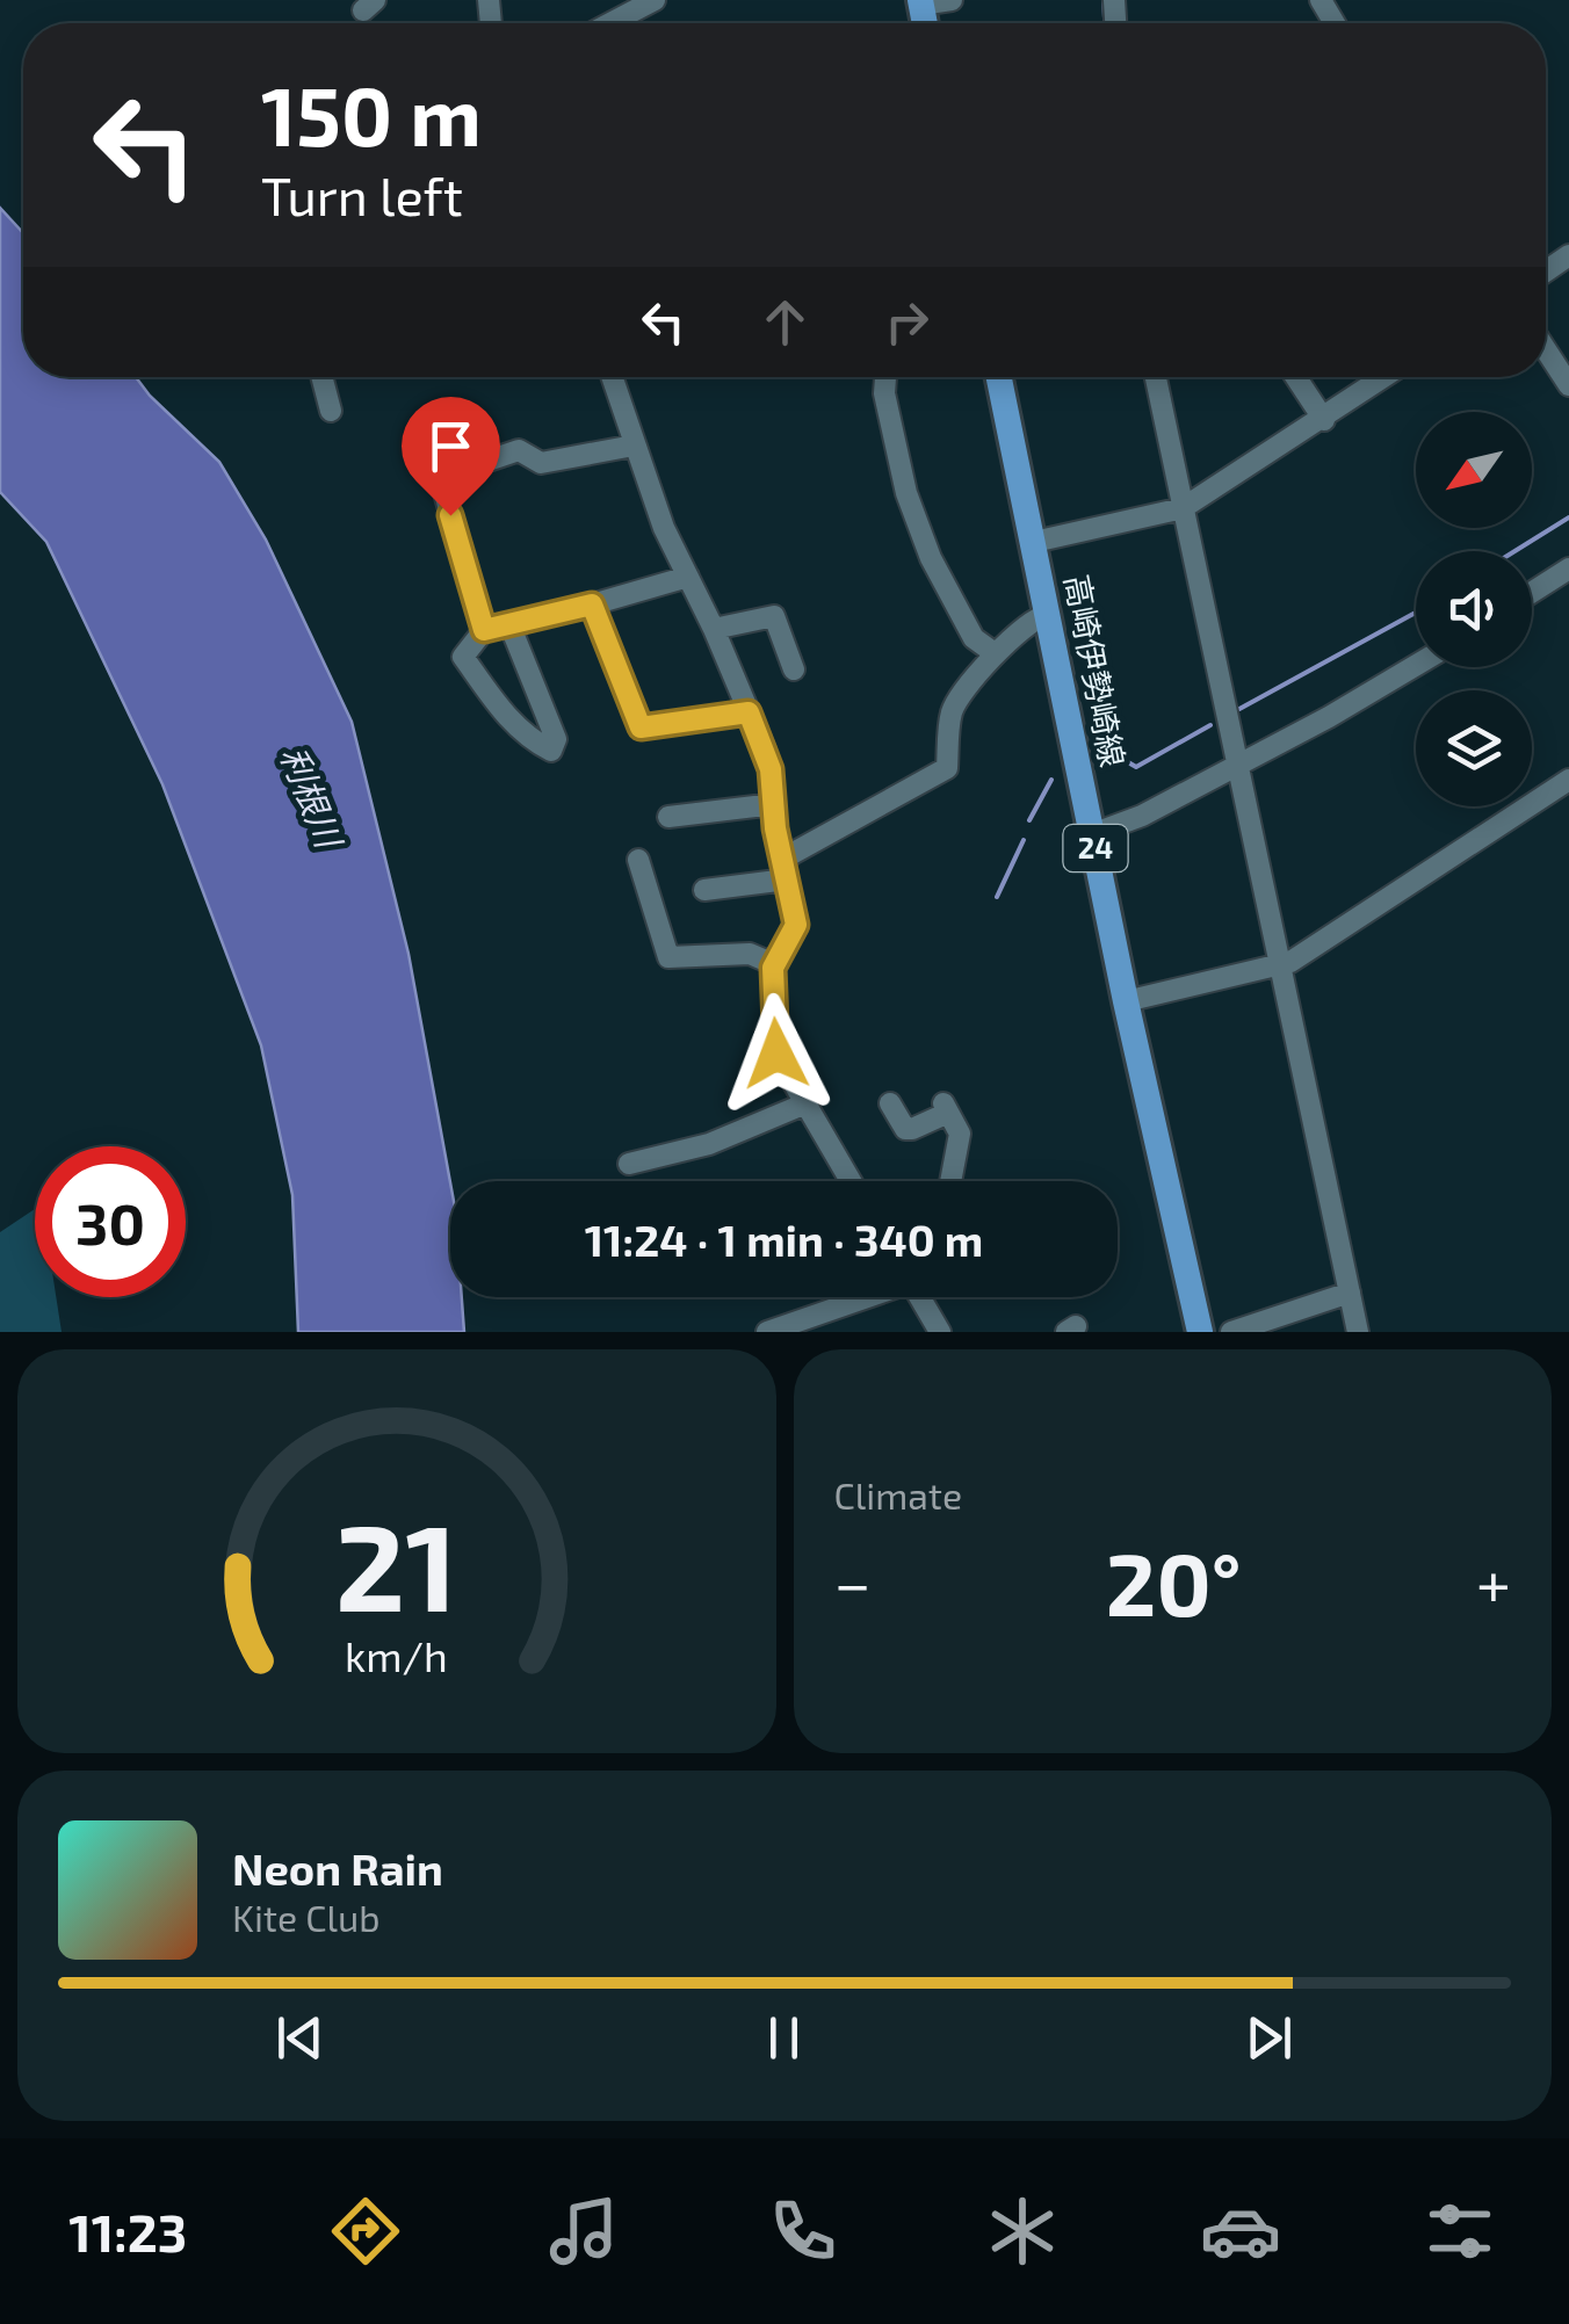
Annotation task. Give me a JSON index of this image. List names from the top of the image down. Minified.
{"streets":{"main road":["高崎伊勢崎線","24"]},"water":["利根川"],"north":"bottom left","page":{"turn":["150 m","Turn left"],"limit":"30","trip":"11:24 · 1 min · 340 m","tile":"Climate","heat":["−","20°","+"],"song":["Neon Rain","Kite Club"],"tabs":"11:23","gauge":["21","km/h"]}}
